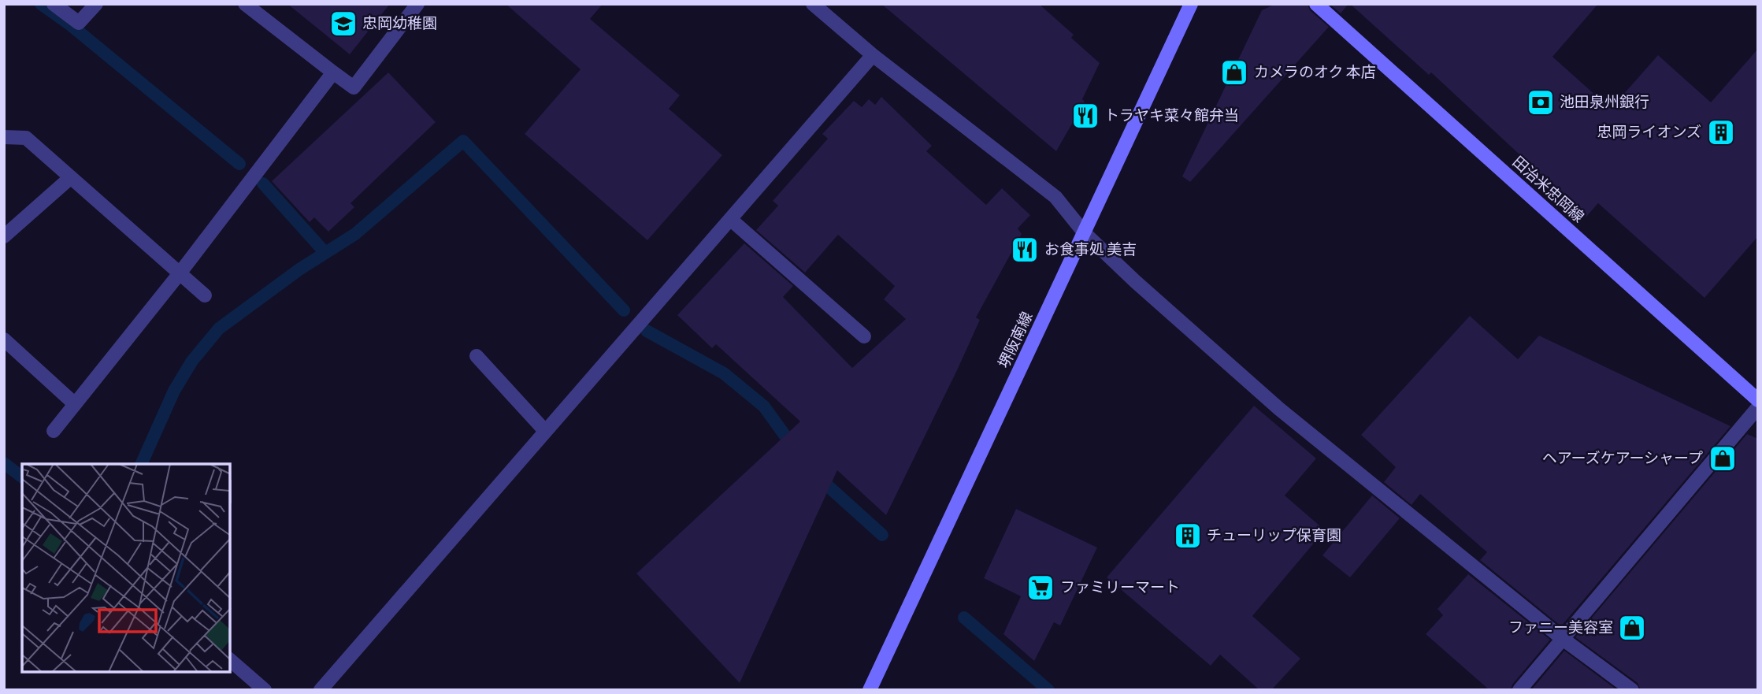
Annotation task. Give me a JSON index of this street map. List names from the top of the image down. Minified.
{"streets":{"main road":["田治米忠岡線","堺阪南線"]},"places":{"school or university":["忠岡幼稚園"],"shop":["カメラのオク 本店","ヘアーズケアーシャープ","ファニー美容室"],"bank":["池田泉州銀行"],"restaurant":["トラヤキ菜々館弁当","お食事処 美吉"],"building":["忠岡ライオンズ","チューリップ保育園"],"supermarket":["ファミリーマート"]}}
